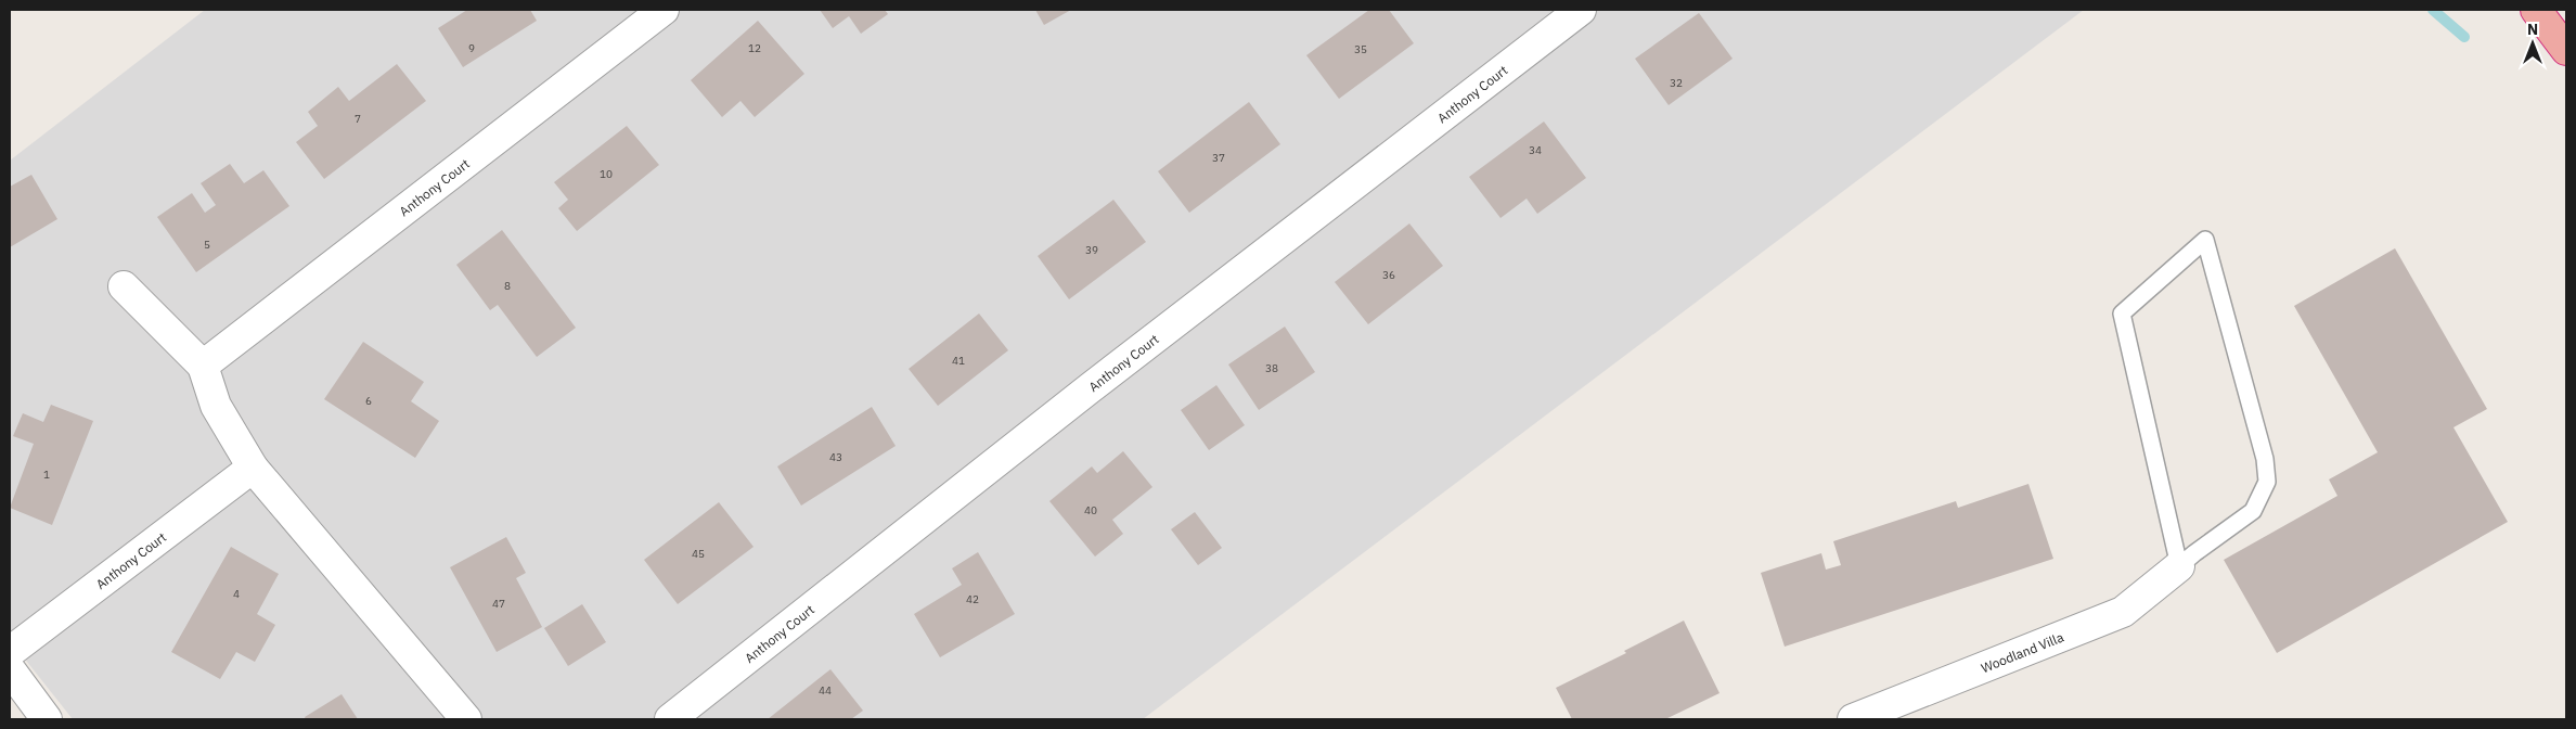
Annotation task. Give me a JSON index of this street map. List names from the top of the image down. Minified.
{"streets":{"street":["Anthony Court","Woodland Villa"]},"house_numbers":["9","12","35","32","7","34","37","10","5","39","36","8","41","38","6","43","1","40","45","4","42","47","44"],"north":"top"}
